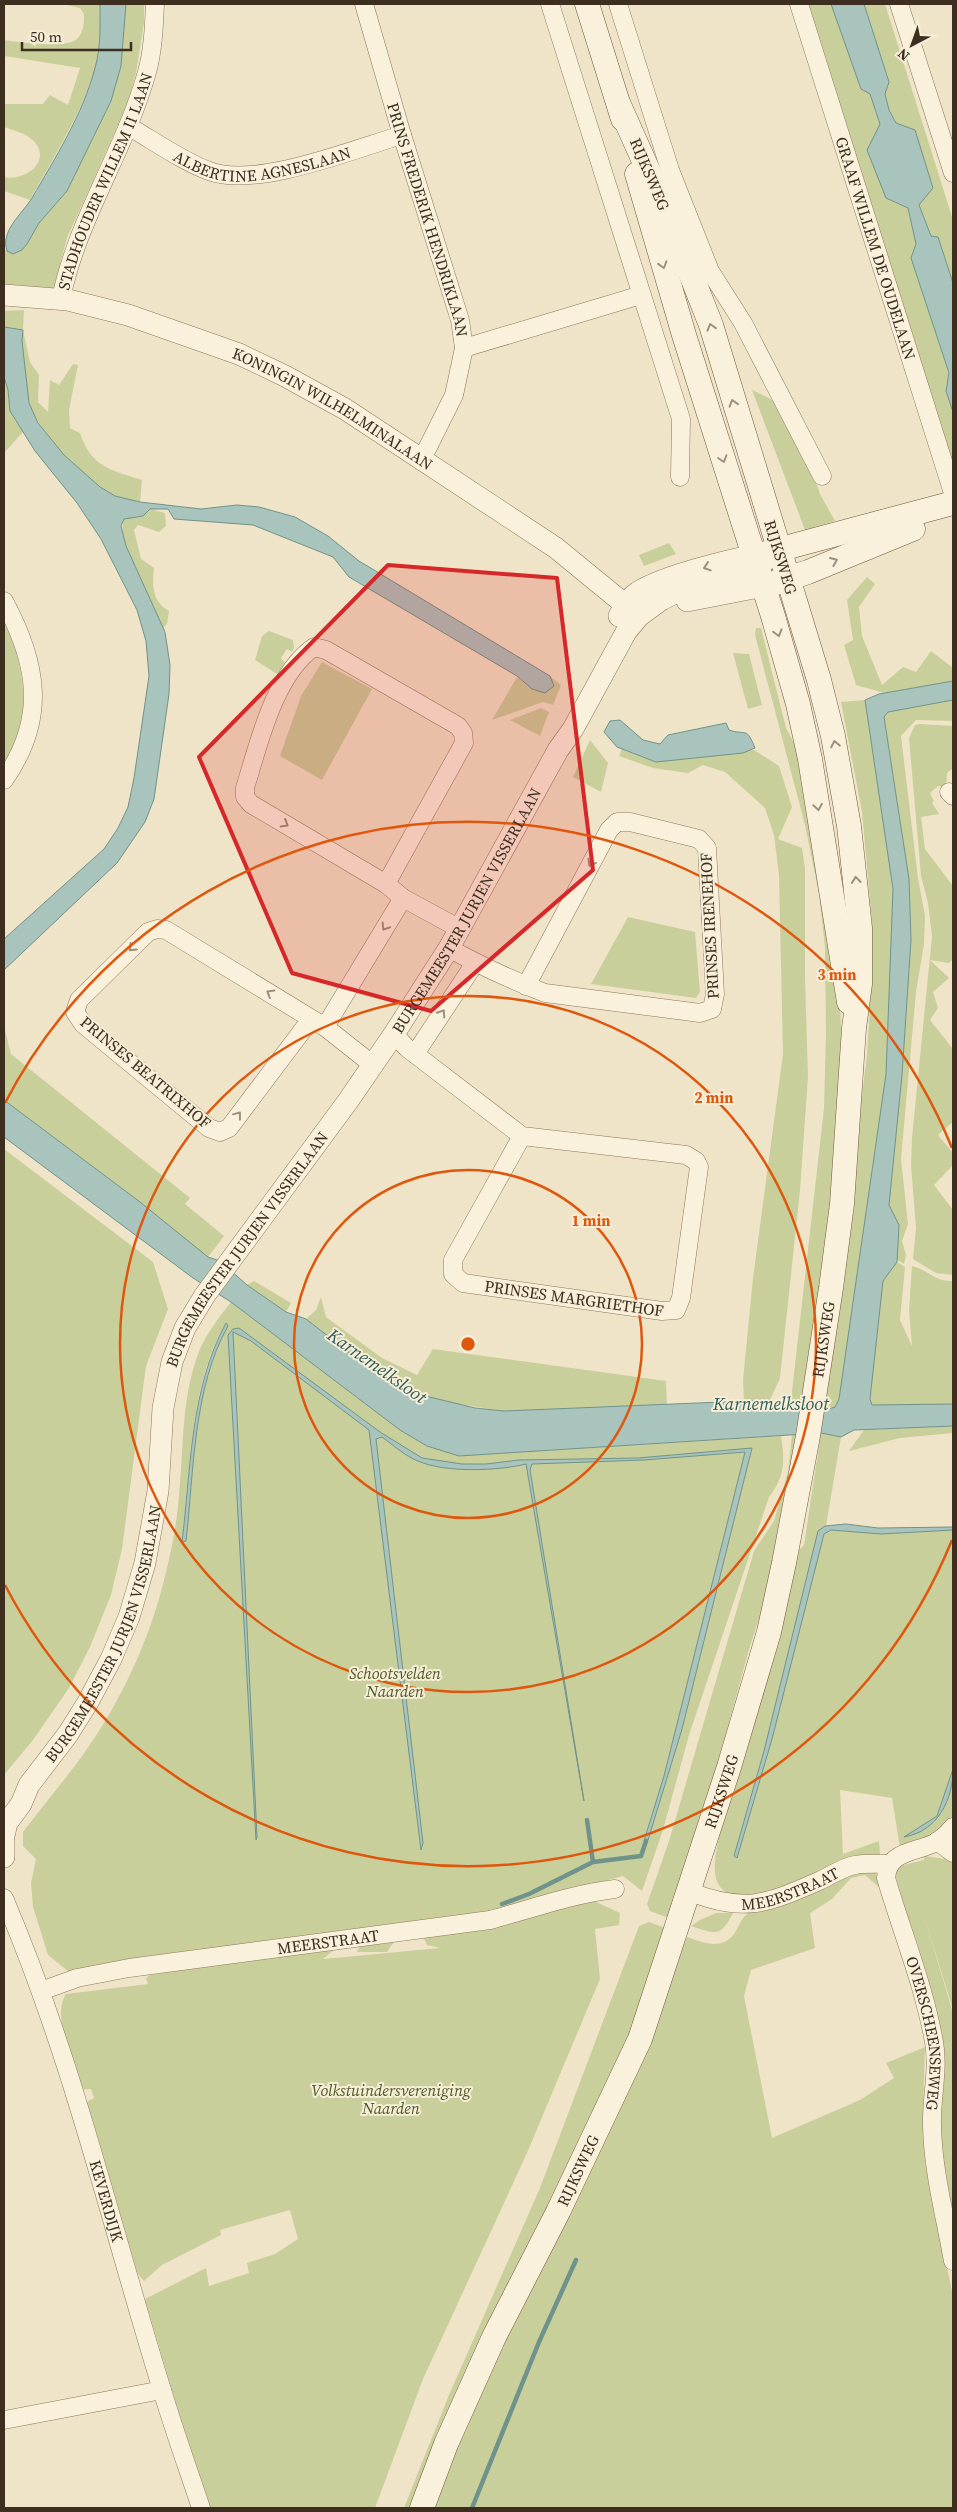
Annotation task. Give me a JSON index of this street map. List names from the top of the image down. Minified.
{"streets":{"main road":["RIJKSWEG"],"street":["ALBERTINE AGNESLAAN","STADHOUDER WILLEM II LAAN","PRINS FREDERIK HENDRIKLAAN","GRAAF WILLEM DE OUDELAAN","KONINGIN WILHELMINALAAN","BURGEMEESTER JURJEN VISSERLAAN","PRINSES IRENEHOF","PRINSES BEATRIXHOF","PRINSES MARGRIETHOF","MEERSTRAAT","OVERSCHEENSEWEG","KEVERDIJK"]},"crossings":[["ALBERTINE AGNESLAAN","STADHOUDER WILLEM II LAAN"],["ALBERTINE AGNESLAAN","PRINS FREDERIK HENDRIKLAAN"],["RIJKSWEG","MEERSTRAAT"],["STADHOUDER WILLEM II LAAN","KONINGIN WILHELMINALAAN"],["PRINS FREDERIK HENDRIKLAAN","KONINGIN WILHELMINALAAN"],["KONINGIN WILHELMINALAAN","BURGEMEESTER JURJEN VISSERLAAN"],["BURGEMEESTER JURJEN VISSERLAAN","PRINSES IRENEHOF"],["BURGEMEESTER JURJEN VISSERLAAN","PRINSES BEATRIXHOF"],["MEERSTRAAT","OVERSCHEENSEWEG"],["MEERSTRAAT","KEVERDIJK"]],"water":["Karnemelksloot"],"parks":["Schootsvelden Naarden","Volkstuindersvereniging Naarden"],"scale_bar":"50 m","north":"bottom left","rings":["3 min","2 min","1 min"]}
